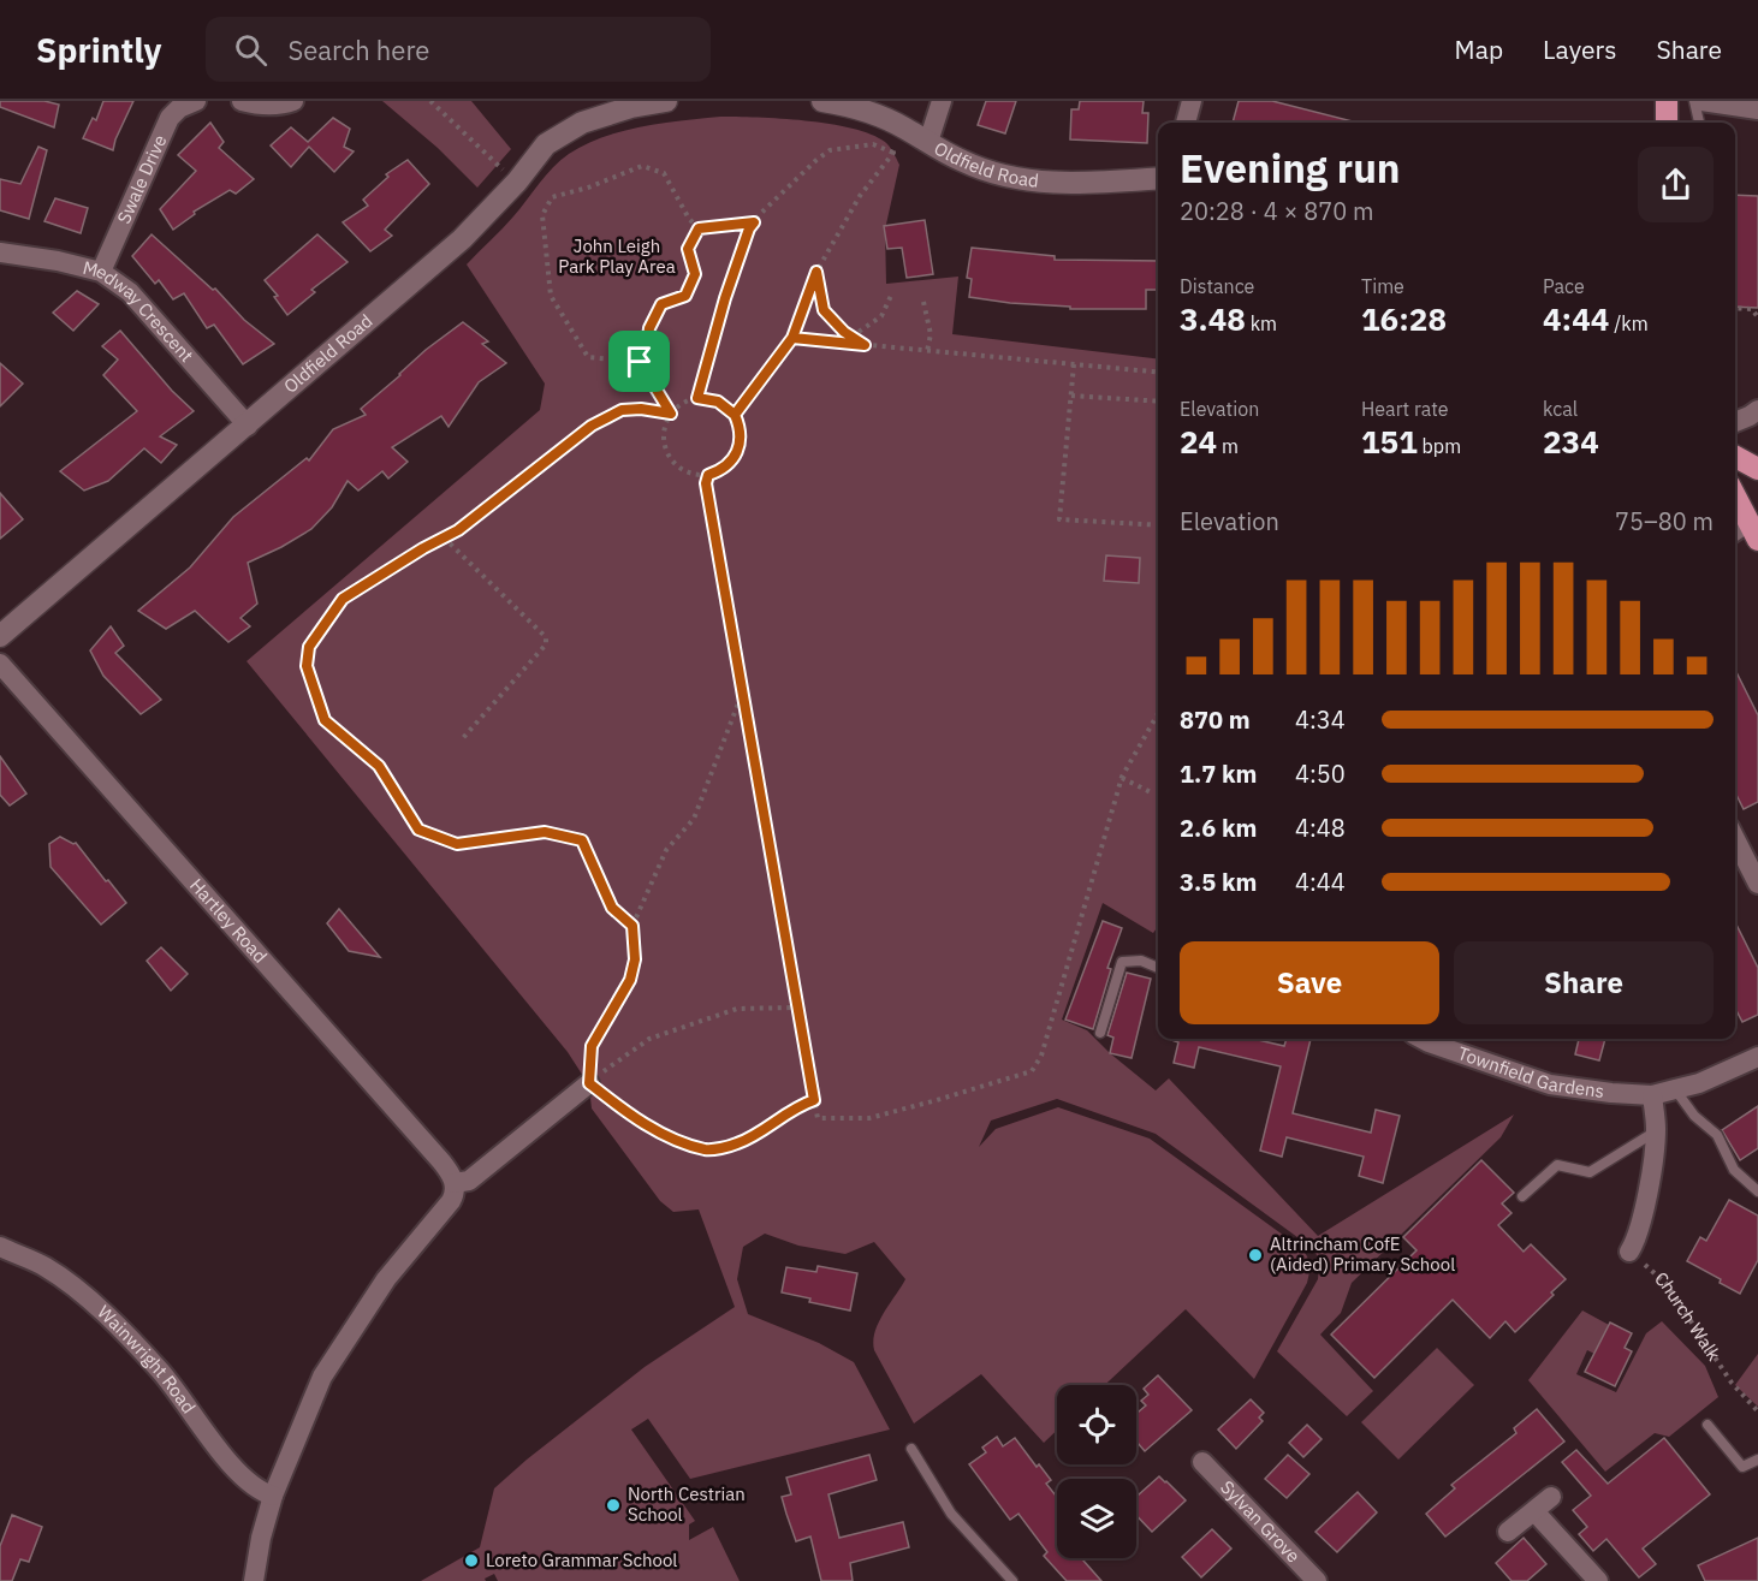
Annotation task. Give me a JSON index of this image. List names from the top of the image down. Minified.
{"streets":{"street":["Oldfield Road","Swale Drive","Medway Crescent","Hartley Road","Townfield Gardens","Wainwright Road","Sylvan Grove"],"path":["Church Walk"]},"crossings":[["Oldfield Road","Medway Crescent"],["Swale Drive","Medway Crescent"]],"parks":["John Leigh Park Play Area"],"places":["Altrincham CofE (Aided) Primary School","North Cestrian School","Loreto Grammar School"],"page":{"header":"Sprintly","search":"Search here","nav":["Map","Layers","Share"],"heading":["Evening run","20:28 · 4 × 870 m"],"stats":[["Distance","3.48 km"],["Time","16:28"],["Pace","4:44 /km"],["Elevation","24 m"],["Heart rate","151 bpm"],["kcal","234"]],"chart":["Elevation","75–80 m"],"list":[{"name":"870 m","note":"4:34"},{"name":"1.7 km","note":"4:50"},{"name":"2.6 km","note":"4:48"},{"name":"3.5 km","note":"4:44"}],"buttons":["Save","Share"]}}
